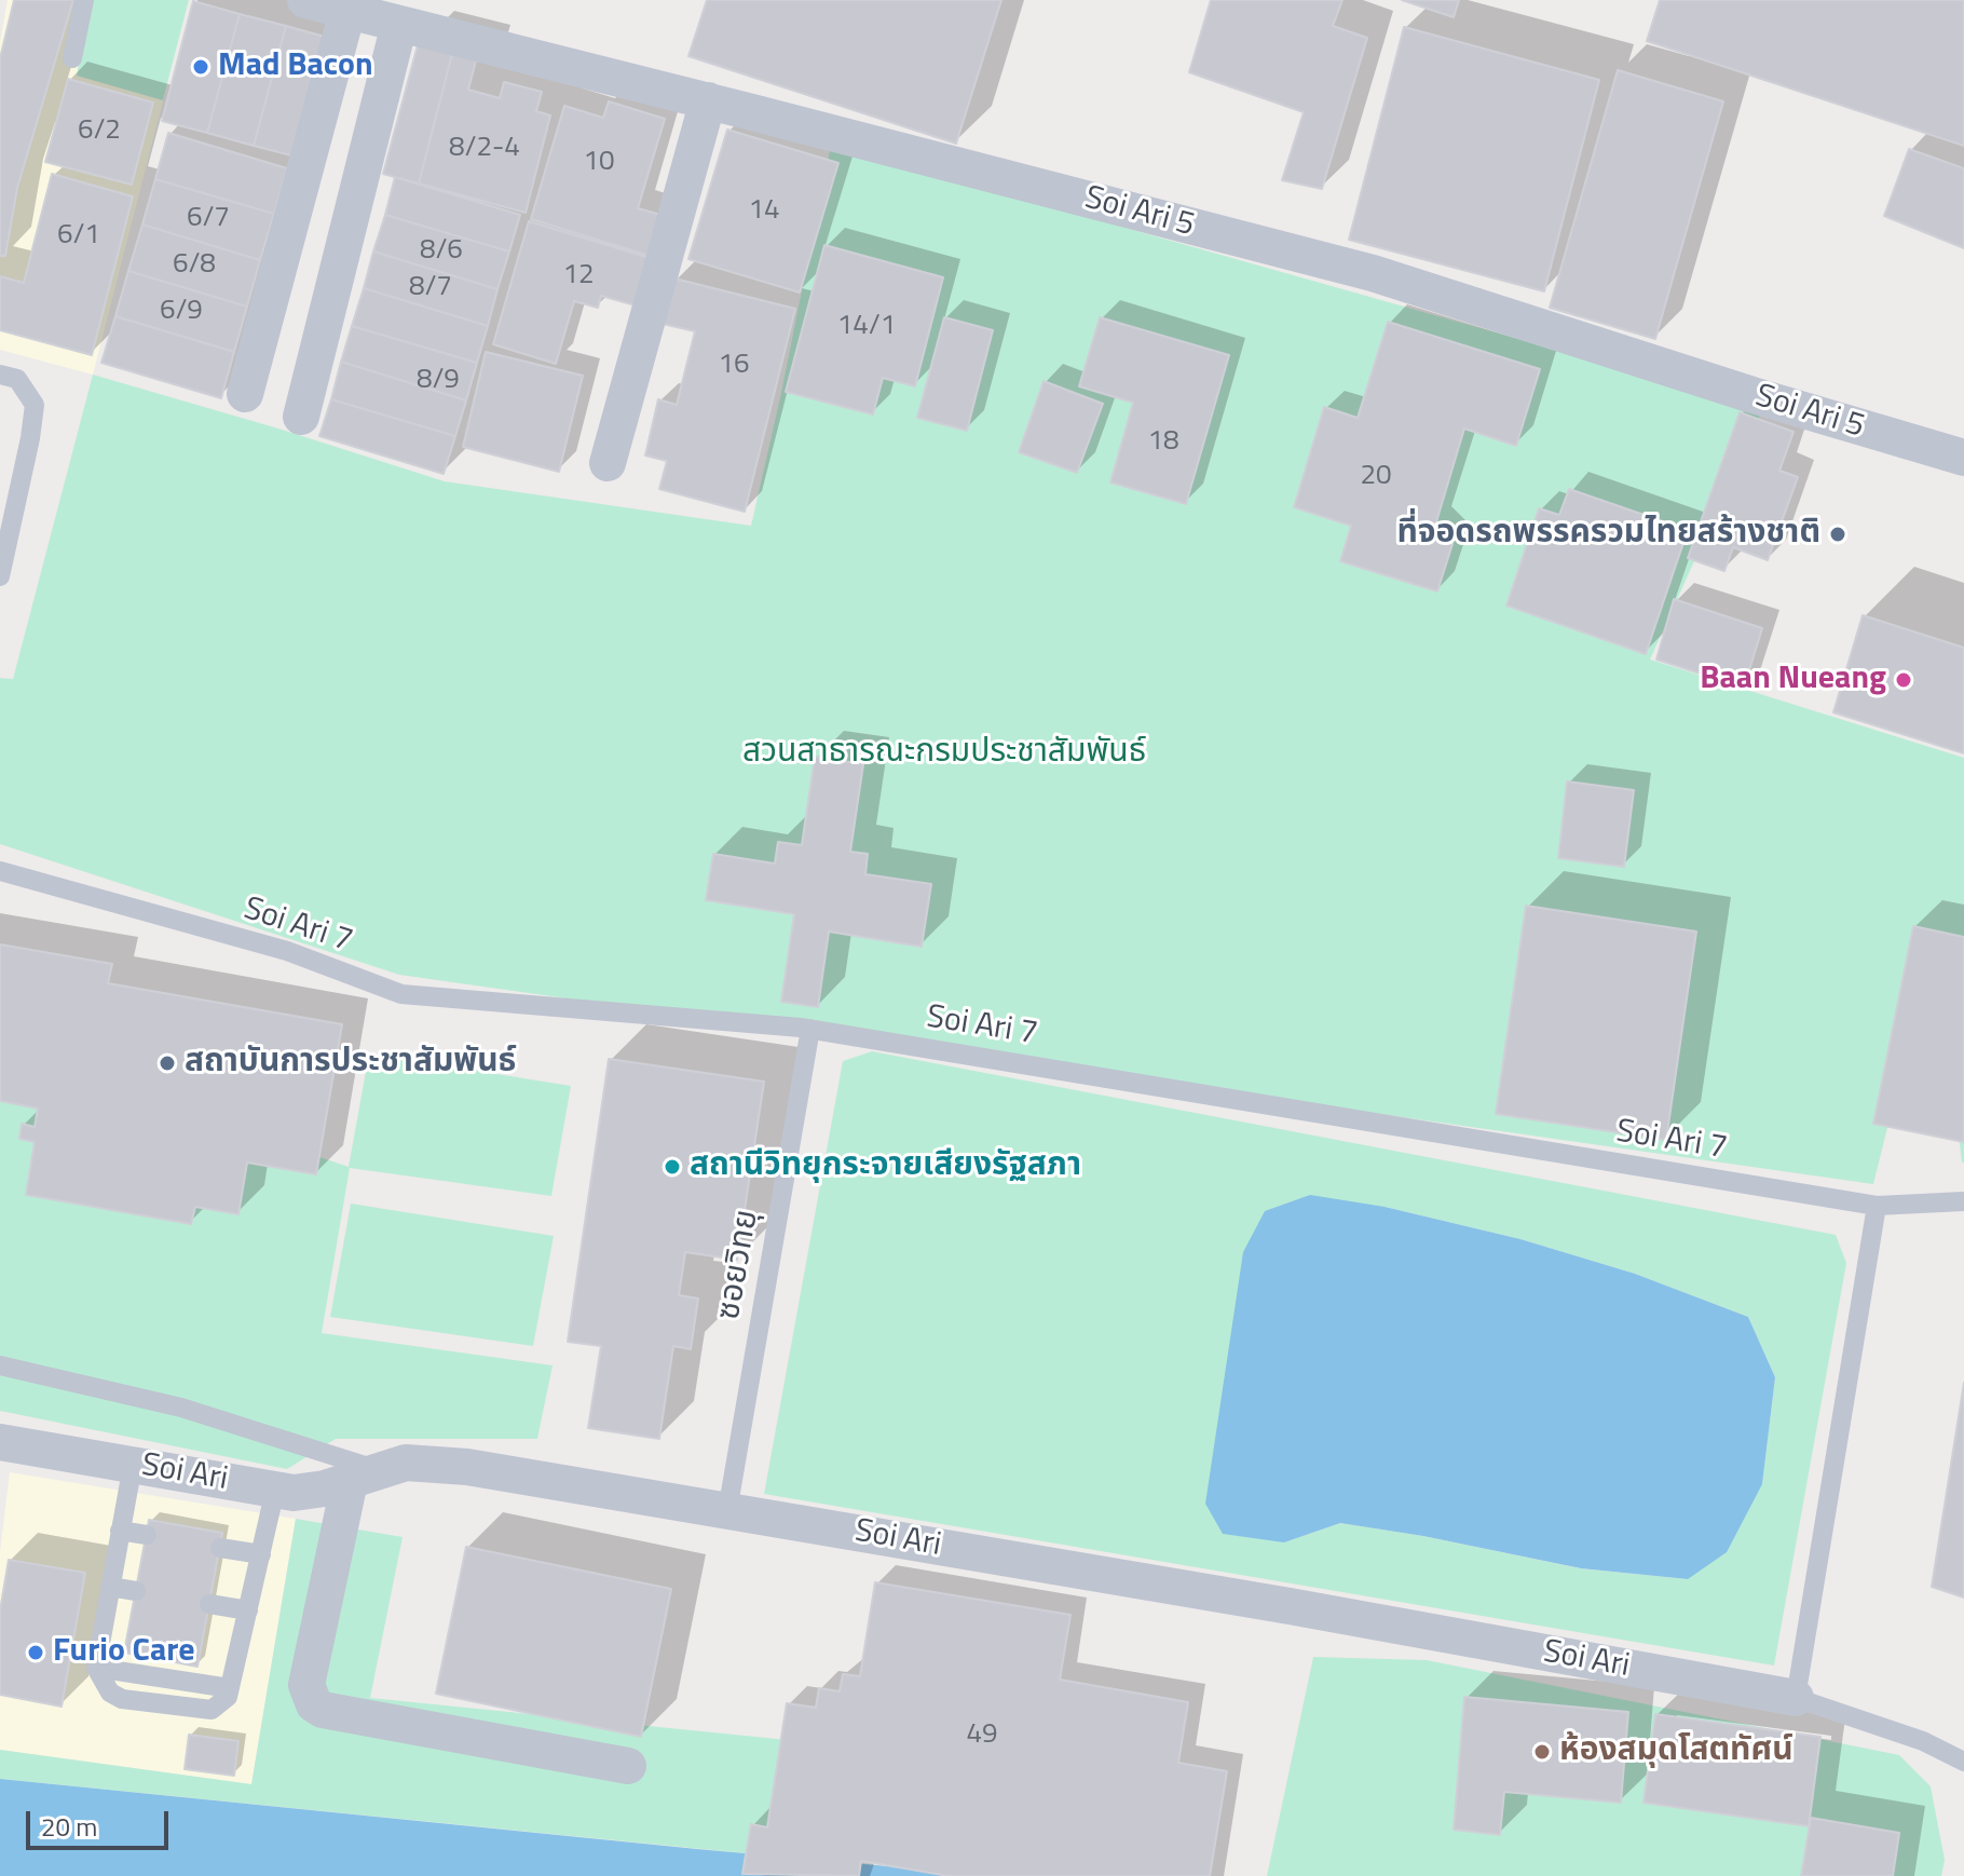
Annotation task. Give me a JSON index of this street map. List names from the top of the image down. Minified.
{"streets":{"street":["Soi Ari 5","Soi Ari"],"lane":["Soi Ari 7","ซอยวิทยุ"]},"crossings":[["Soi Ari 7","ซอยวิทยุ"],["ซอยวิทยุ","Soi Ari"]],"parks":["สวนสาธารณะกรมประชาสัมพันธ์"],"places":["Mad Bacon","ที่จอดรถพรรครวมไทยสร้างชาติ","Baan Nueang","สถาบันการประชาสัมพันธ์","สถานีวิทยุกระจายเสียงรัฐสภา","Furio Care","ห้องสมุดโสตทัศน์"],"house_numbers":["6/2","8/2-4","10","14","6/7","6/1","8/6","6/8","12","8/7","6/9","14/1","16","8/9","18","20","49"],"scale_bar":"20 m"}
